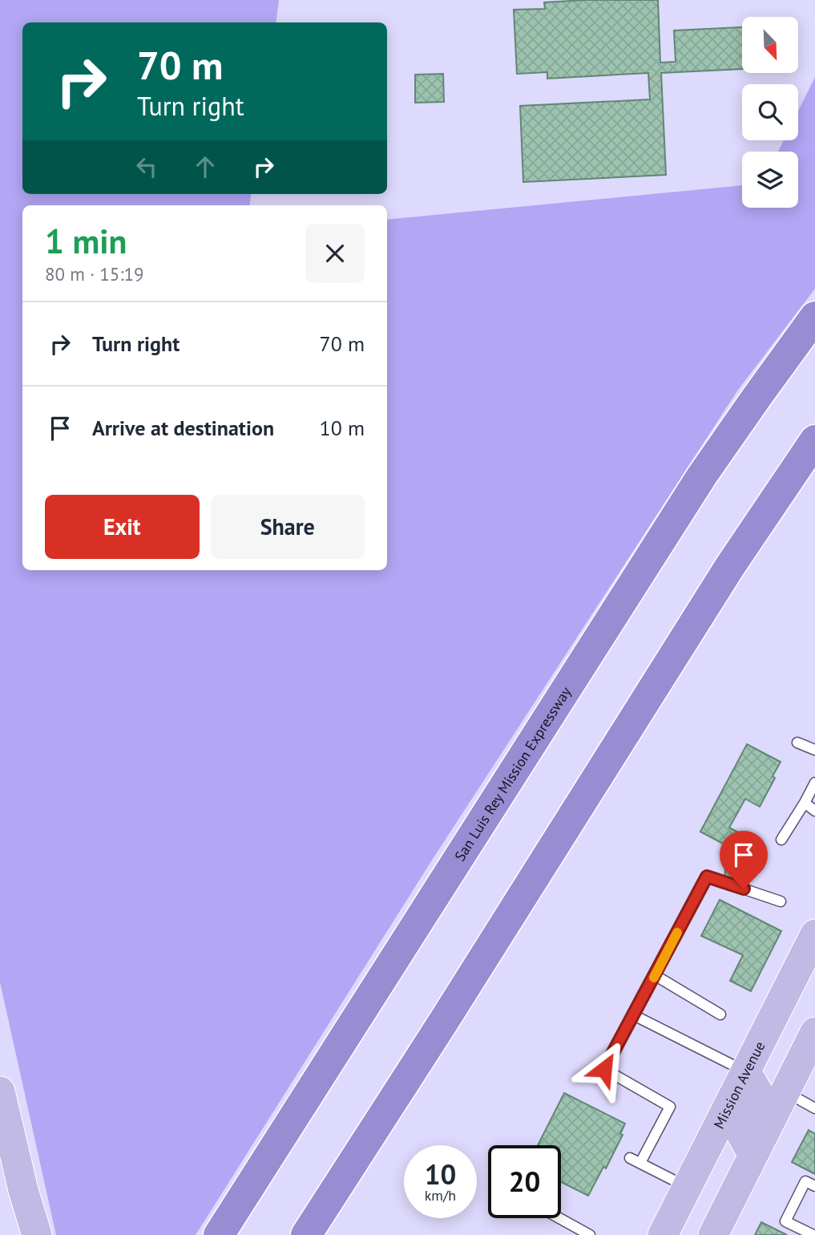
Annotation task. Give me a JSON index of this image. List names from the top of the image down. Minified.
{"streets":{"highway":["San Luis Rey Mission Expressway"],"main road":["Mission Avenue"]},"north":"bottom right","page":{"turn":["70 m","Turn right"],"heading":["1 min","80 m · 15:19"],"list":[{"name":"Turn right","value":"70 m"},{"name":"Arrive at destination","value":"10 m"}],"buttons":["Exit","Share"],"speed":"10 km/h","limit":"20"}}
